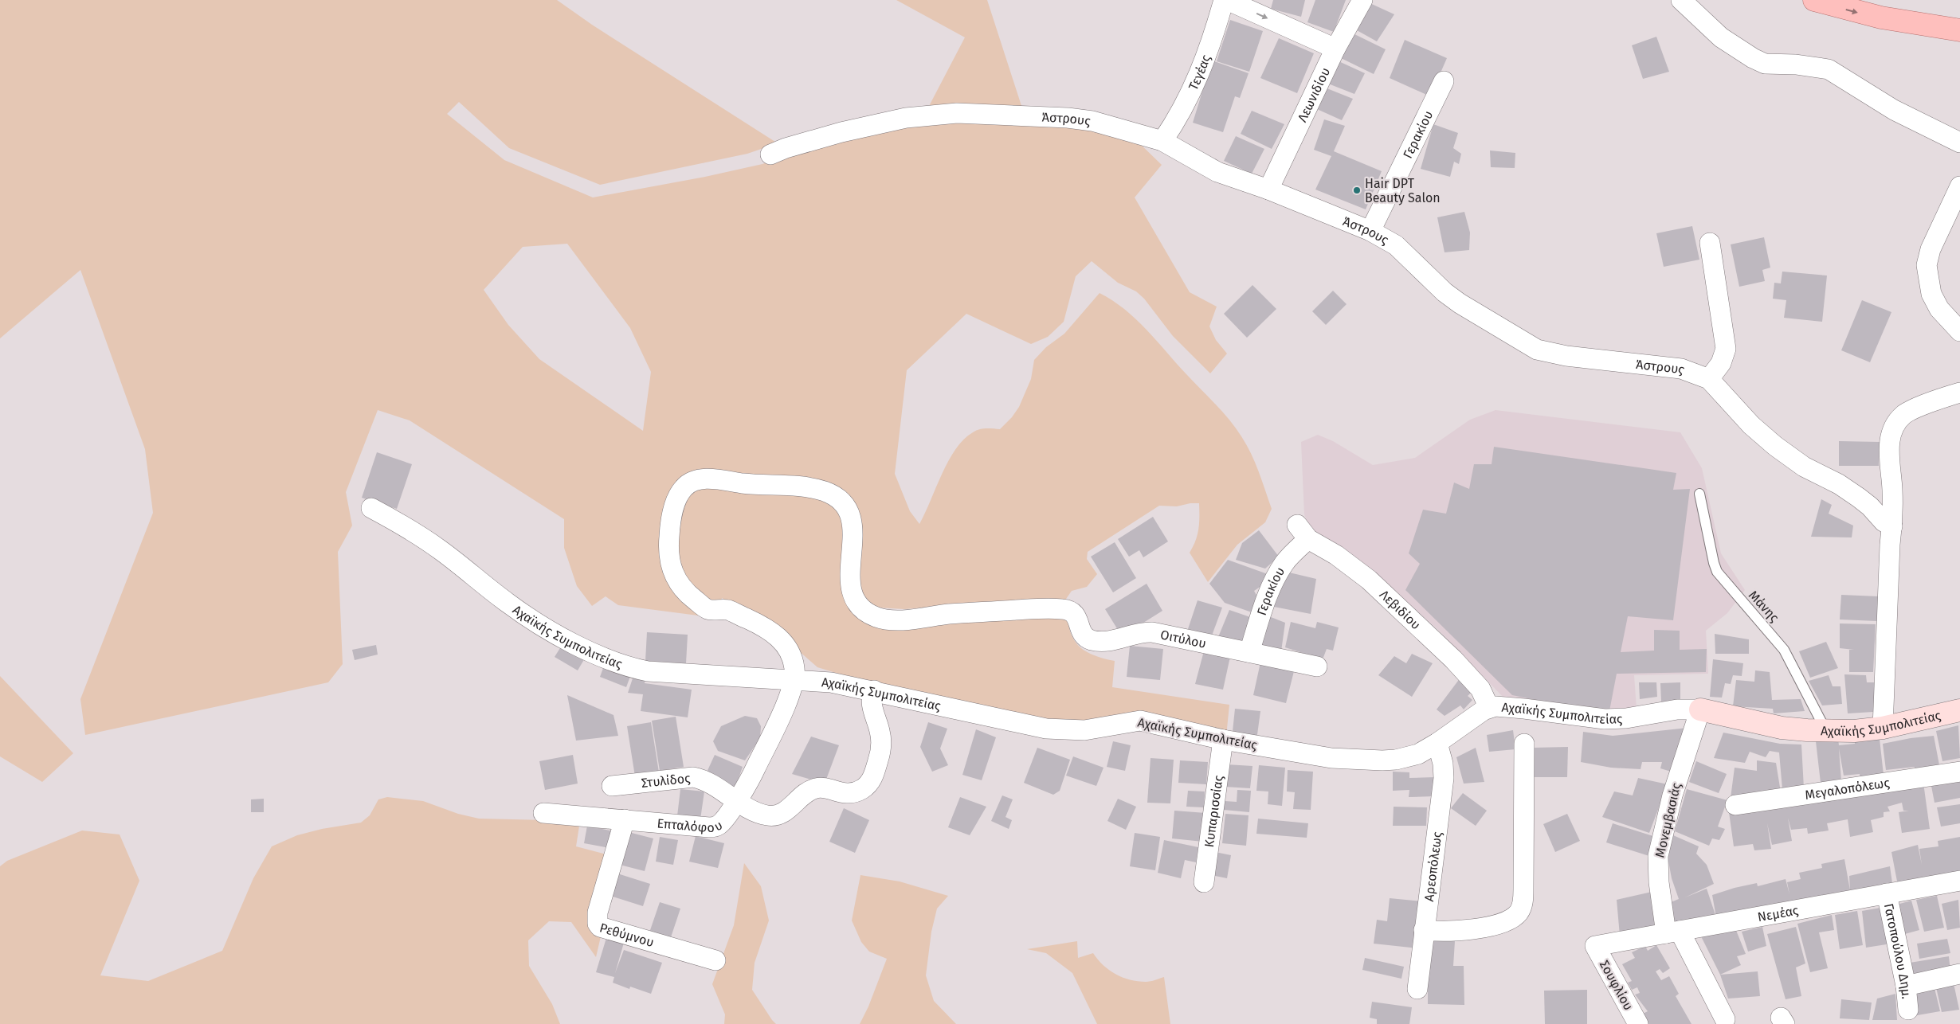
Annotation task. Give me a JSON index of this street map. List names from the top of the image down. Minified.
{"streets":{"street":["Τεγέας","Λεωνιδίου","Άστρους","Γερακίου","Λεβιδίου","Αχαϊκής Συμπολιτείας","Οιτύλου","Στυλίδος","Μεγαλοπόλεως","Κυπαρισσίας","Επταλόφου","Μονεμβασιάς","Αρεοπόλεως","Νεμέας","Ρεθύμνου","Γατοπούλου Δημ.","Σουφλίου"],"lane":["Μάνης"]},"crossings":[["Τεγέας","Άστρους"],["Λεωνιδίου","Άστρους"],["Άστρους","Γερακίου"],["Γερακίου","Λεβιδίου"],["Γερακίου","Οιτύλου"],["Μάνης","Αχαϊκής Συμπολιτείας"],["Λεβιδίου","Αχαϊκής Συμπολιτείας"],["Αχαϊκής Συμπολιτείας","Οιτύλου"],["Αχαϊκής Συμπολιτείας","Στυλίδος"],["Αχαϊκής Συμπολιτείας","Κυπαρισσίας"],["Αχαϊκής Συμπολιτείας","Επταλόφου"],["Αχαϊκής Συμπολιτείας","Μονεμβασιάς"],["Αχαϊκής Συμπολιτείας","Αρεοπόλεως"],["Οιτύλου","Επταλόφου"],["Στυλίδος","Επταλόφου"],["Επταλόφου","Ρεθύμνου"],["Μονεμβασιάς","Νεμέας"],["Νεμέας","Γατοπούλου Δημ."],["Νεμέας","Σουφλίου"]],"places":["Hair DPT Beauty Salon"]}
